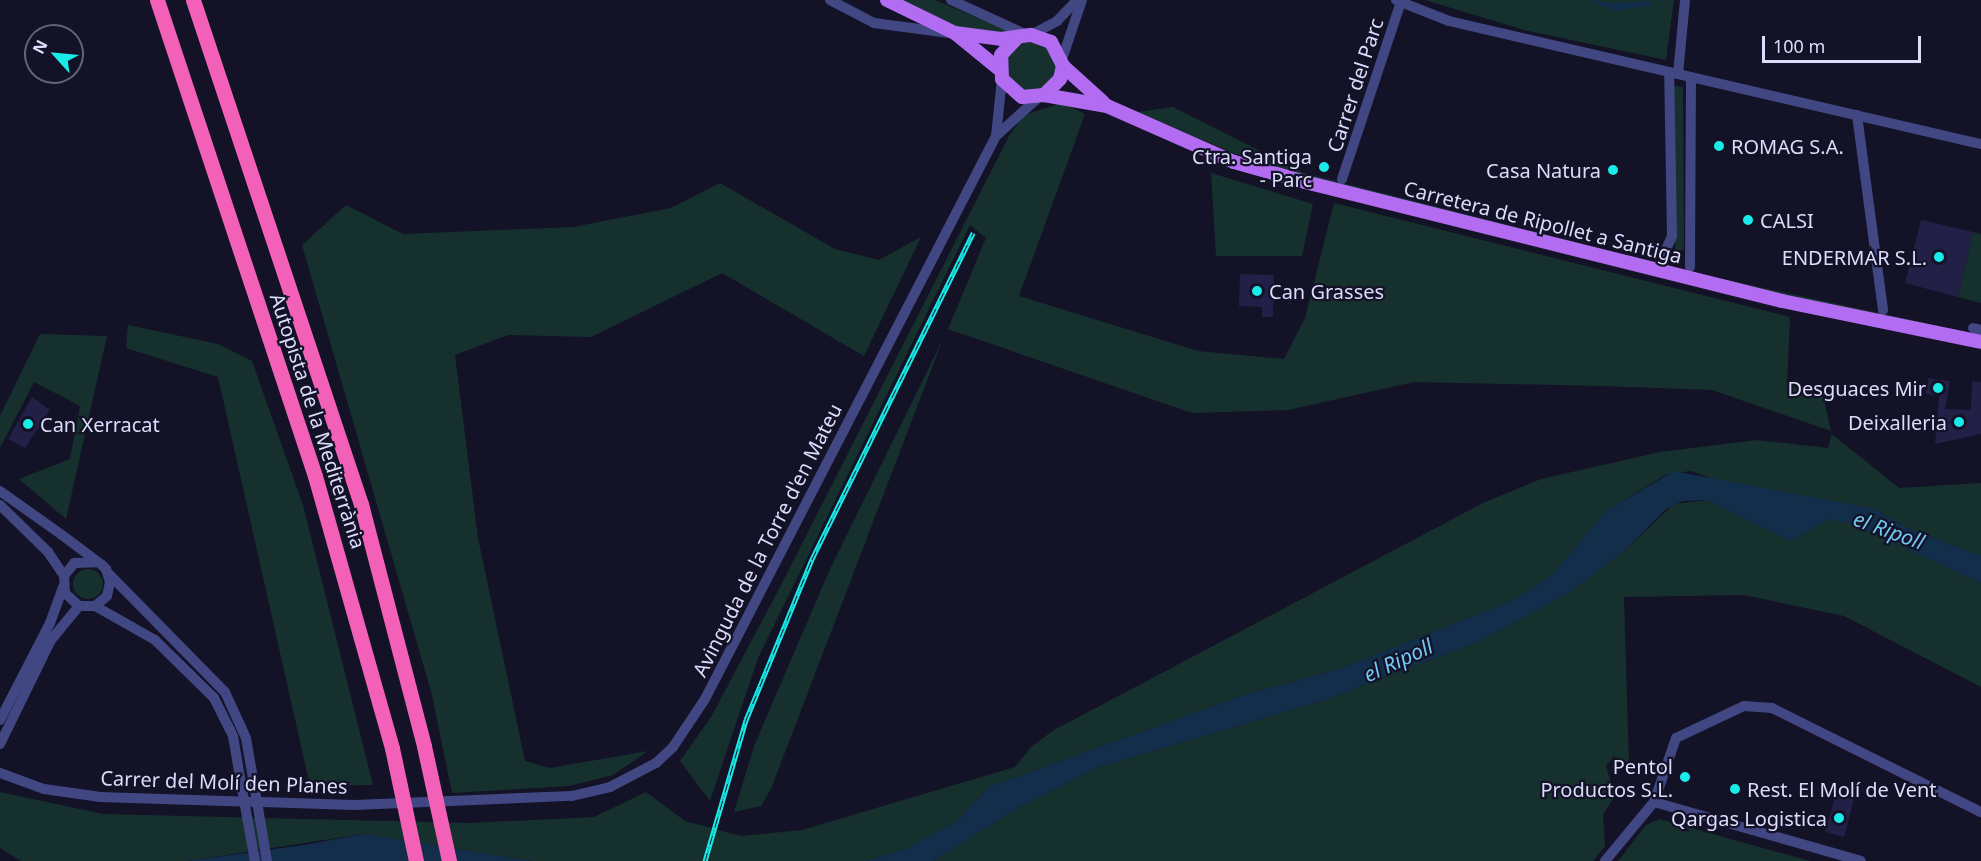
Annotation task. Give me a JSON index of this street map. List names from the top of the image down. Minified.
{"streets":{"highway":["Autopista de la Mediterrània"],"main road":["Carretera de Ripollet a Santiga"],"street":["Carrer del Parc","Avinguda de la Torre d'en Mateu","Carrer del Molí den Planes"]},"crossings":[["Avinguda de la Torre d'en Mateu","Carrer del Molí den Planes"]],"water":["el Ripoll"],"places":["ROMAG S.A.","Ctra. Santiga - Parc","Casa Natura","CALSI","ENDERMAR S.L.","Can Grasses","Desguaces Mir","Deixalleria","Can Xerracat","Pentol Productos S.L.","Rest. El Molí de Vent","Qargas Logistica"],"scale_bar":"100 m","north":"top left"}
